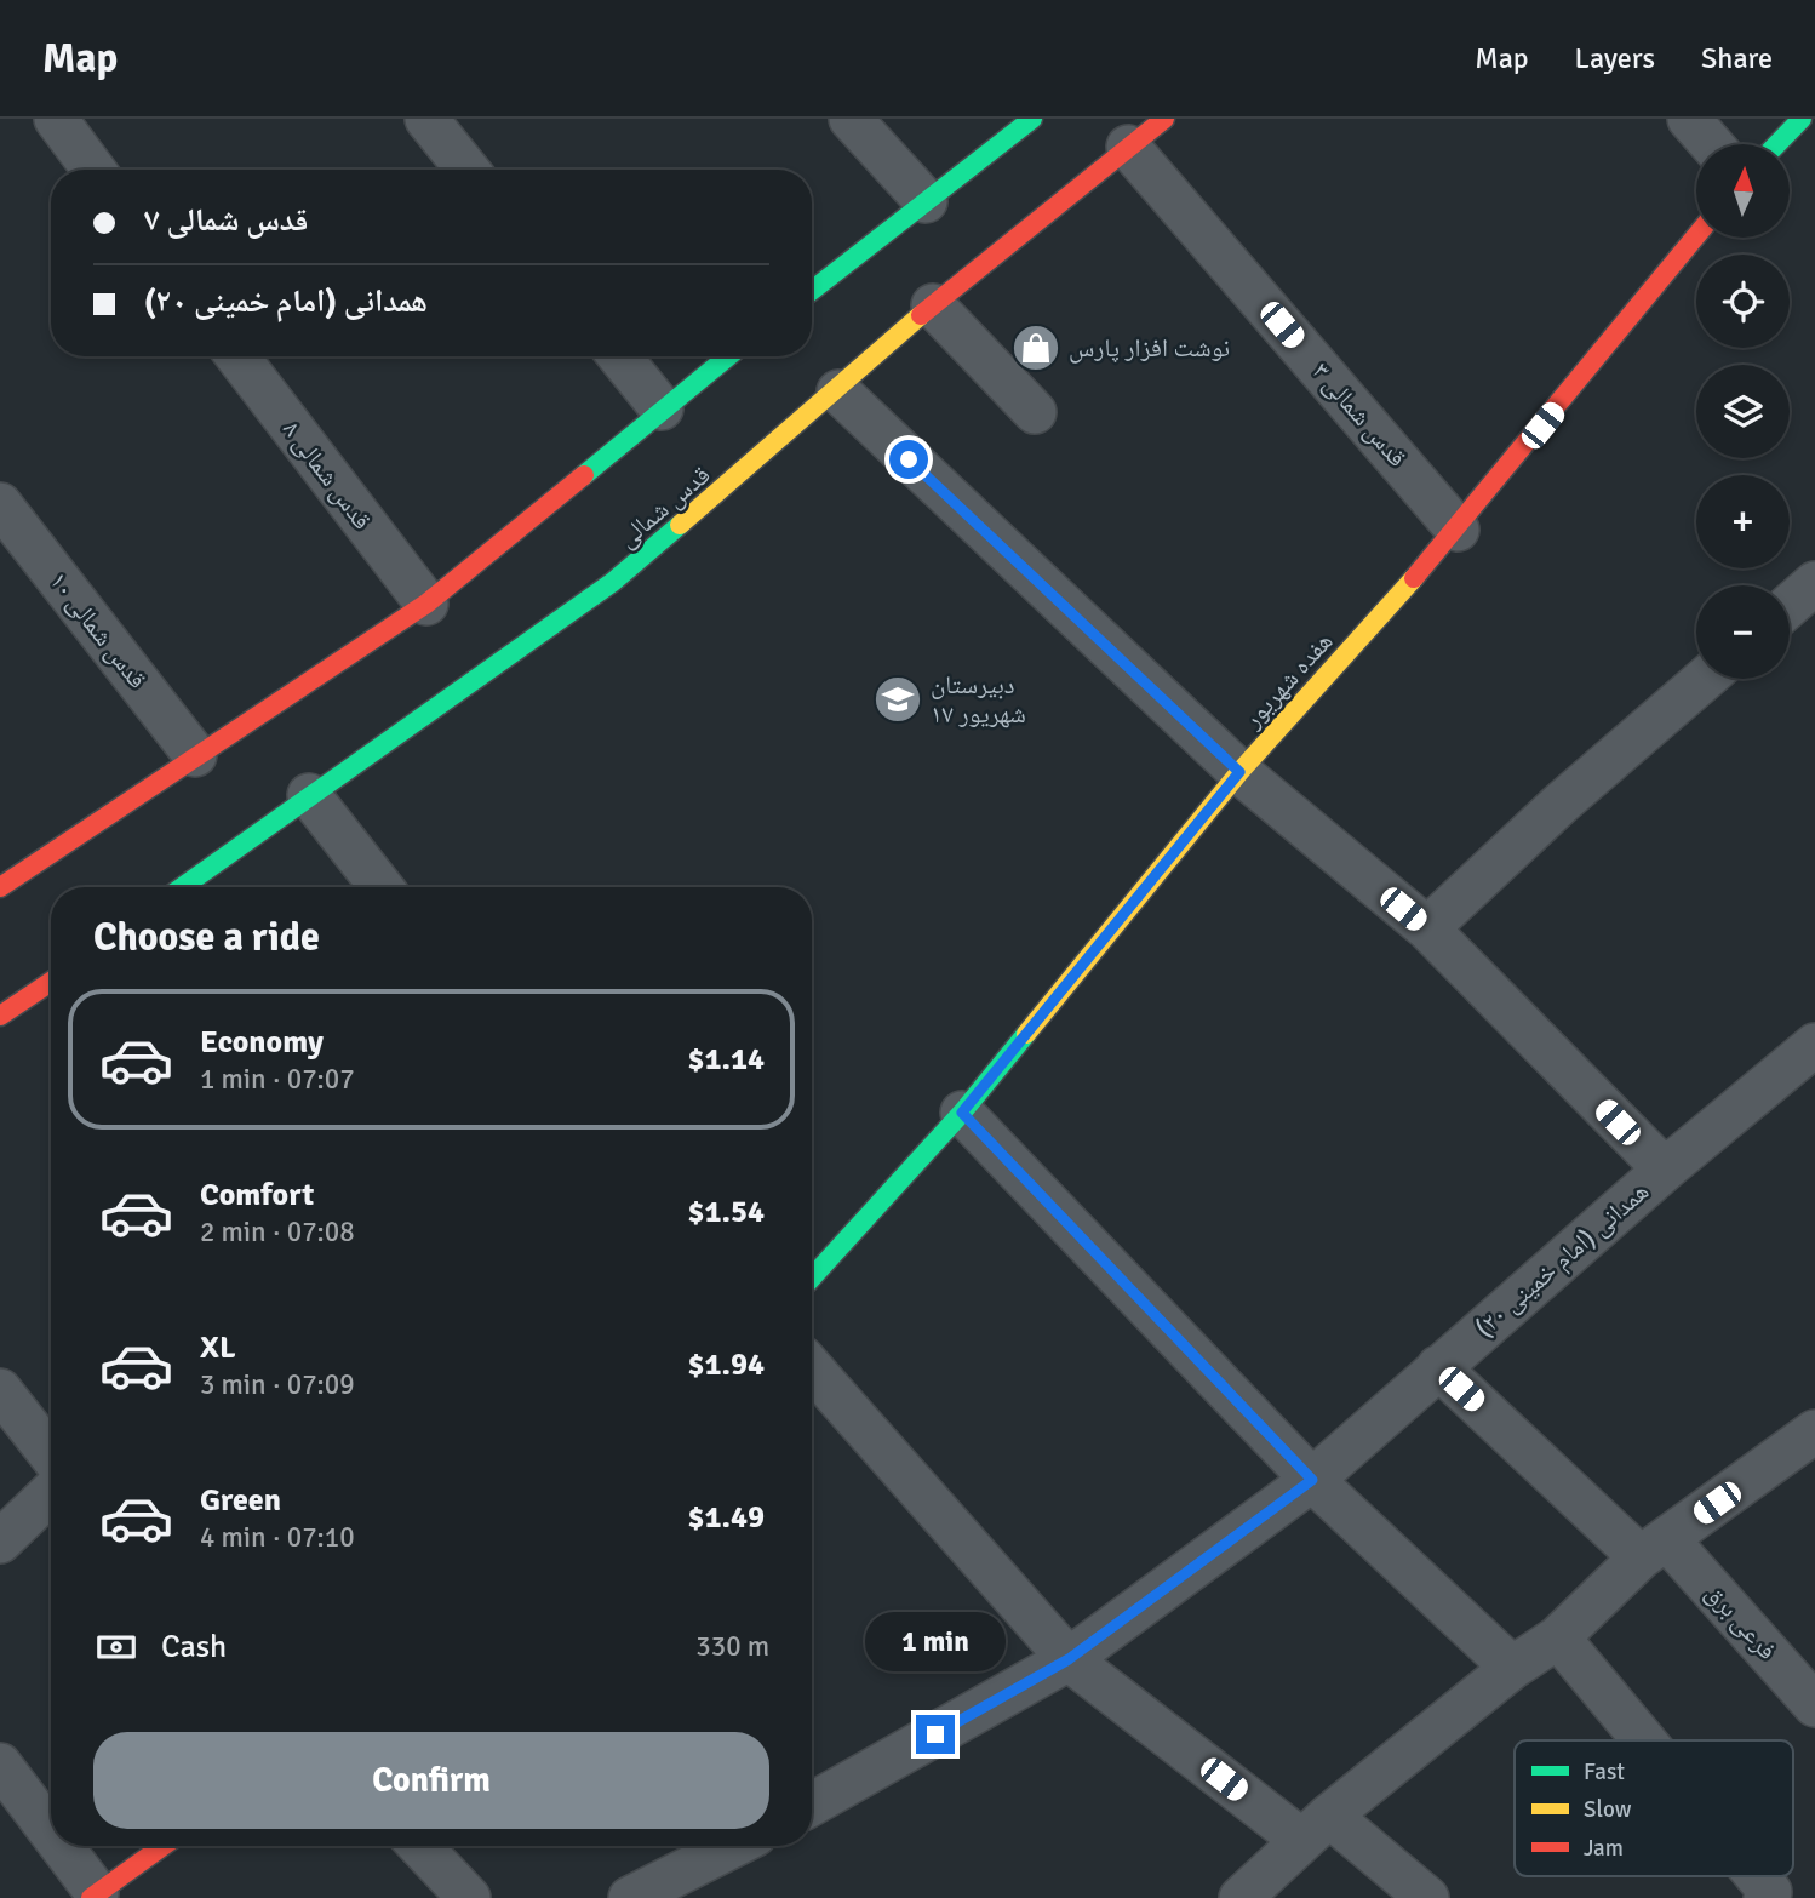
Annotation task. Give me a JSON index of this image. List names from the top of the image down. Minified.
{"streets":{"main road":["قدس شمالی","هفده شهریور"],"street":["۳ قدس شمالی","قدس شمالی ۸","قدس شمالی ۱۰","همدانی (امام خمینی ۲۰)","فرعی برق"]},"crossings":[["۳ قدس شمالی","قدس شمالی"],["۳ قدس شمالی","هفده شهریور"],["همدانی (امام خمینی ۲۰)","فرعی برق"]],"places":{"shop":["نوشت افزار پارس"],"school or university":["دبیرستان ۱۷ شهریور"]},"legend":["Fast","Slow","Jam"],"north":"top","page":{"header":"Map","nav":["Map","Layers","Share"],"map_buttons":["+","−"],"banner":["۷ قدس شمالی","همدانی (امام خمینی ۲۰)"],"heading":"Choose a ride","list":[{"name":"Economy","note":"1 min · 07:07","value":"$1.14"},{"name":"Comfort","note":"2 min · 07:08","value":"$1.54"},{"name":"XL","note":"3 min · 07:09","value":"$1.94"},{"name":"Green","note":"4 min · 07:10","value":"$1.49"}],"pay":["Cash","330 m"],"bubble":"1 min","buttons":"Confirm"}}
